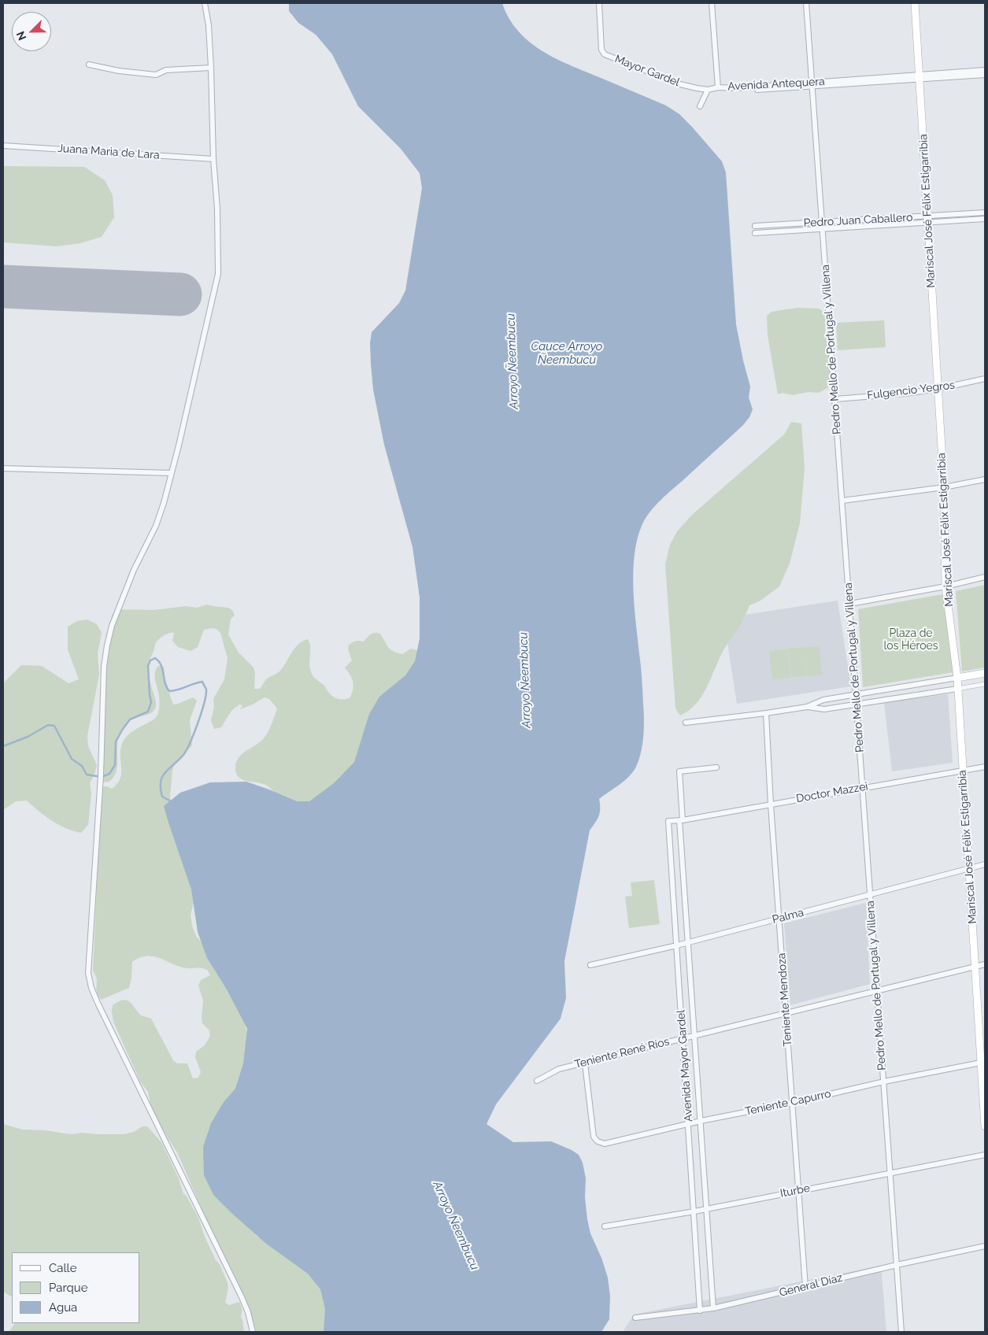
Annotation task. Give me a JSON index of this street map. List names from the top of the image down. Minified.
{"streets":{"main road":["Mariscal José Félix Estigarribia"],"street":["Mayor Gardel","Avenida Antequera","Juana Marìa de Lara","Pedro Juan Caballero","Pedro Mello de Portugal y Villena","Fulgencio Yegros","Doctor Mazzei","Palma","Teniente Mendoza","Teniente René Ríos","Avenida Mayor Gardel","Teniente Capurro","Iturbe","General Díaz"]},"crossings":[["Mayor Gardel","Avenida Antequera"],["Avenida Antequera","Mariscal José Félix Estigarribia"],["Avenida Antequera","Pedro Mello de Portugal y Villena"],["Mariscal José Félix Estigarribia","Pedro Juan Caballero"],["Mariscal José Félix Estigarribia","Fulgencio Yegros"],["Mariscal José Félix Estigarribia","Doctor Mazzei"],["Mariscal José Félix Estigarribia","Palma"],["Mariscal José Félix Estigarribia","Teniente René Ríos"],["Mariscal José Félix Estigarribia","Teniente Capurro"],["Pedro Juan Caballero","Pedro Mello de Portugal y Villena"],["Pedro Mello de Portugal y Villena","Fulgencio Yegros"],["Pedro Mello de Portugal y Villena","Doctor Mazzei"],["Pedro Mello de Portugal y Villena","Palma"],["Pedro Mello de Portugal y Villena","Teniente René Ríos"],["Pedro Mello de Portugal y Villena","Teniente Capurro"],["Pedro Mello de Portugal y Villena","Iturbe"],["Pedro Mello de Portugal y Villena","General Díaz"],["Doctor Mazzei","Teniente Mendoza"],["Doctor Mazzei","Avenida Mayor Gardel"],["Palma","Teniente Mendoza"],["Palma","Avenida Mayor Gardel"],["Teniente Mendoza","Teniente René Ríos"],["Teniente Mendoza","Teniente Capurro"],["Teniente Mendoza","Iturbe"],["Teniente Mendoza","General Díaz"],["Teniente René Ríos","Avenida Mayor Gardel"],["Teniente René Ríos","Teniente Capurro"],["Avenida Mayor Gardel","Teniente Capurro"],["Avenida Mayor Gardel","Iturbe"],["Avenida Mayor Gardel","General Díaz"]],"water":["Cauce Arroyo Ñeembucu","Arroyo Ñeembucu"],"parks":["Plaza de los Héroes"],"legend":["Calle","Parque","Agua"],"north":"bottom left"}
